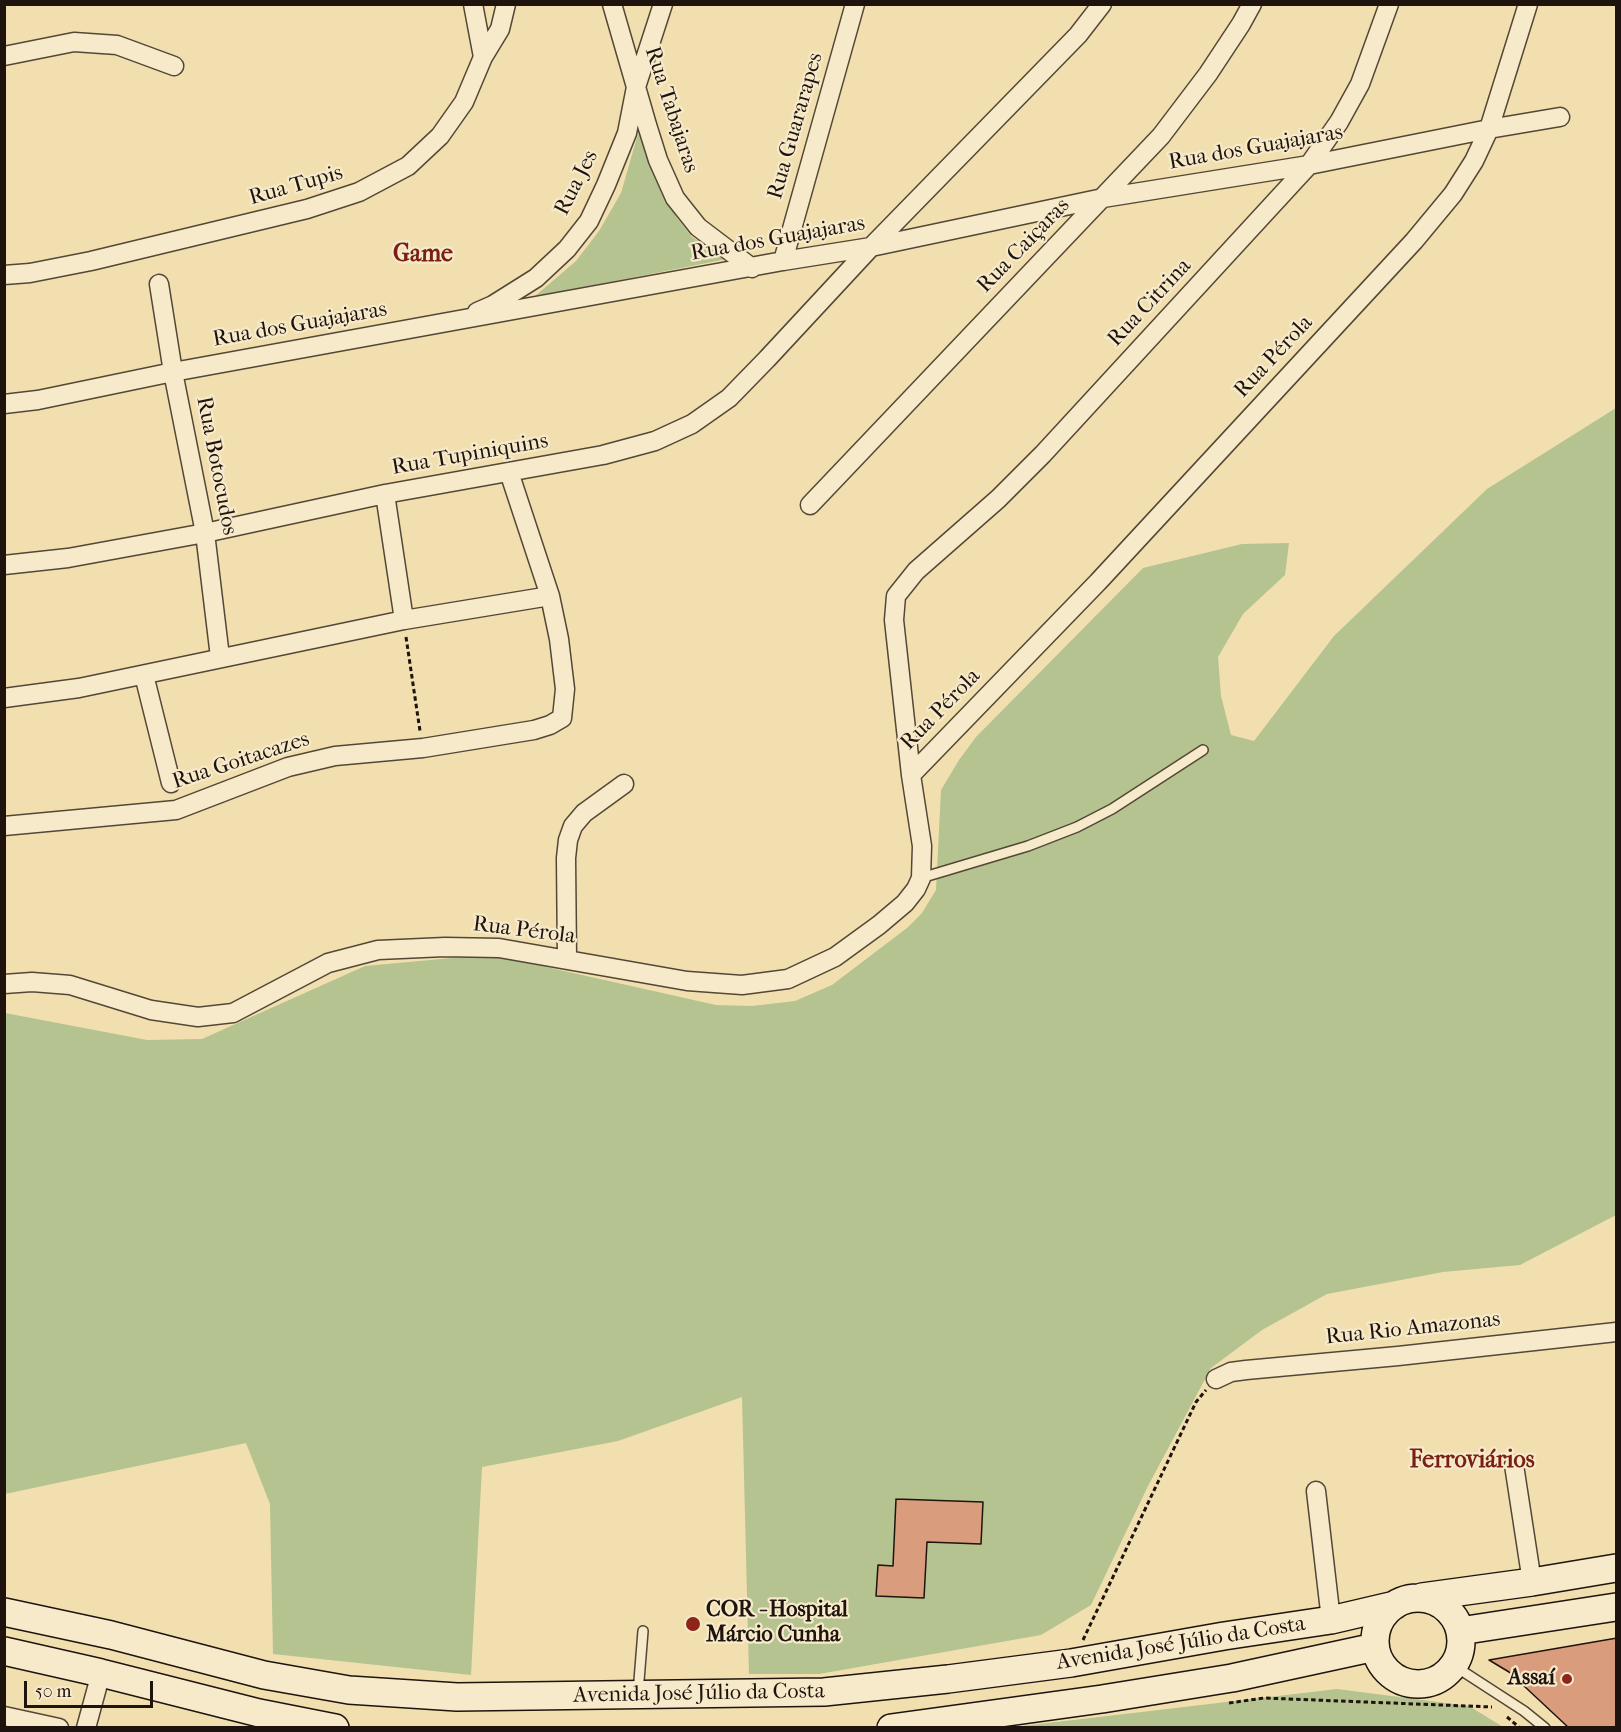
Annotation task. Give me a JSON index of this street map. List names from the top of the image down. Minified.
{"streets":{"main road":["Avenida José Júlio da Costa"],"street":["Rua Tabajaras","Rua Guararapes","Rua dos Guajajaras","Rua Jes","Rua Tupis","Rua Caiçaras","Rua Citrina","Rua Pérola","Rua Tupiniquins","Rua Botocudos","Rua Goitacazes","Rua Rio Amazonas"]},"crossings":[["Rua Tabajaras","Rua dos Guajajaras"],["Rua Tabajaras","Rua Jes"],["Rua Guararapes","Rua dos Guajajaras"],["Rua dos Guajajaras","Rua Jes"],["Rua dos Guajajaras","Rua Caiçaras"],["Rua dos Guajajaras","Rua Citrina"],["Rua dos Guajajaras","Rua Pérola"],["Rua dos Guajajaras","Rua Tupiniquins"],["Rua dos Guajajaras","Rua Botocudos"],["Rua Citrina","Rua Pérola"],["Rua Tupiniquins","Rua Botocudos"]],"districts":["Game","Ferroviários"],"places":["COR - Hospital Márcio Cunha","Assaí"],"scale_bar":"50 m"}
